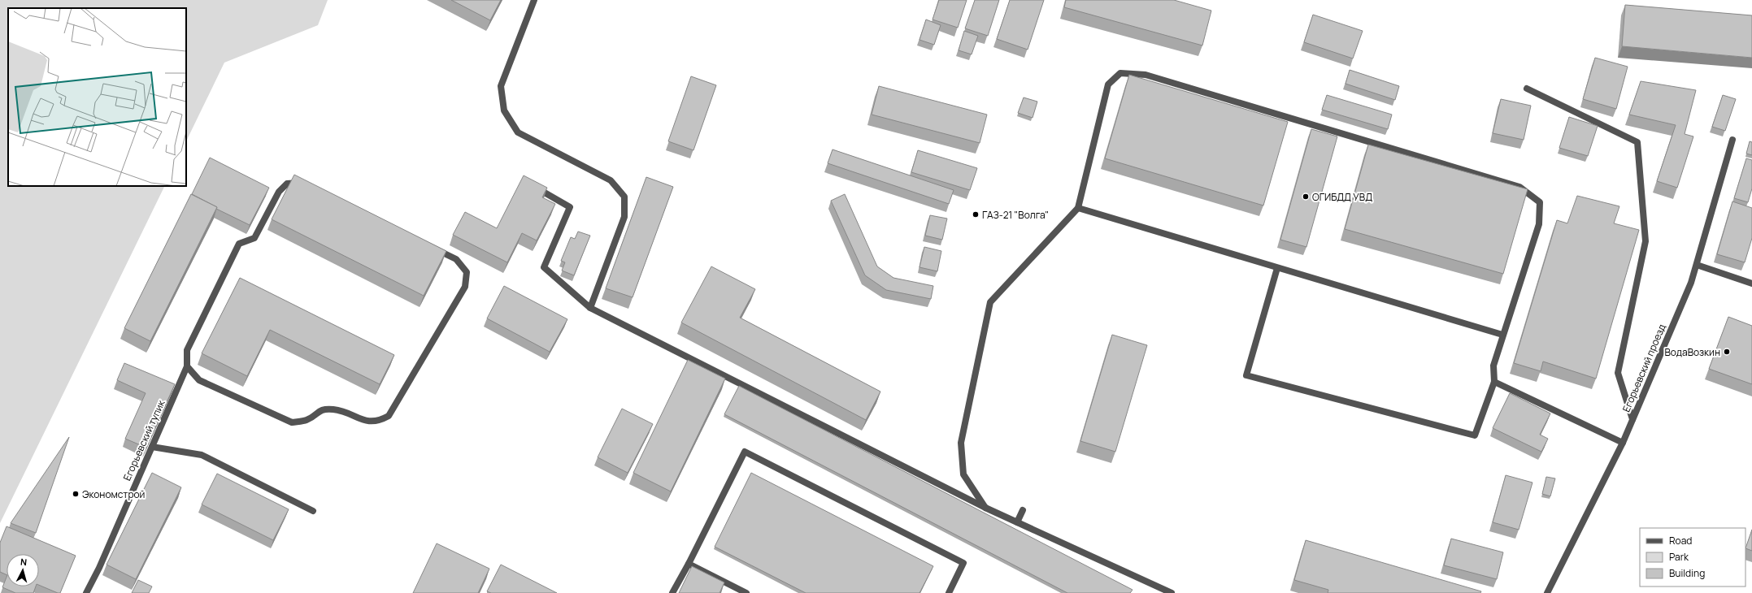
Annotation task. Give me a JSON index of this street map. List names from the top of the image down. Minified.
{"streets":{"street":["Егорьевский проезд","Егорьевский тупик"]},"places":["ОГИБДД УВД","ГАЗ-21 \"Волга\"","ВодаВозкин","Экономстрой"],"legend":["Road","Park","Building"],"north":"top"}
